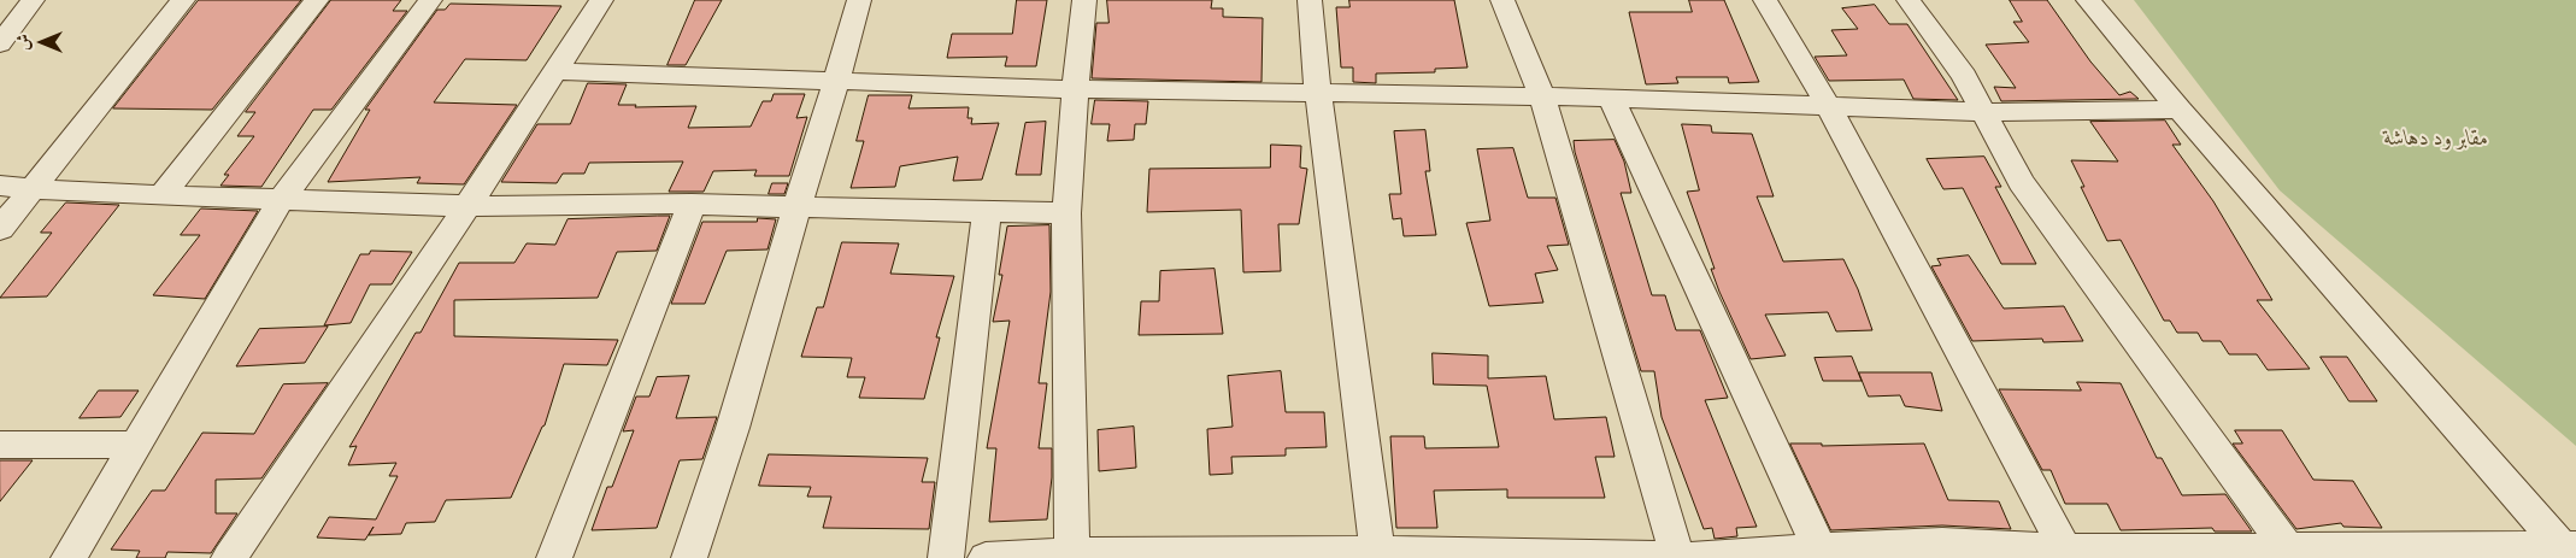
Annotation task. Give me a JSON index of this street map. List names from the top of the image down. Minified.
{"parks":["مقابر ود دهاشة"],"north":"left"}
